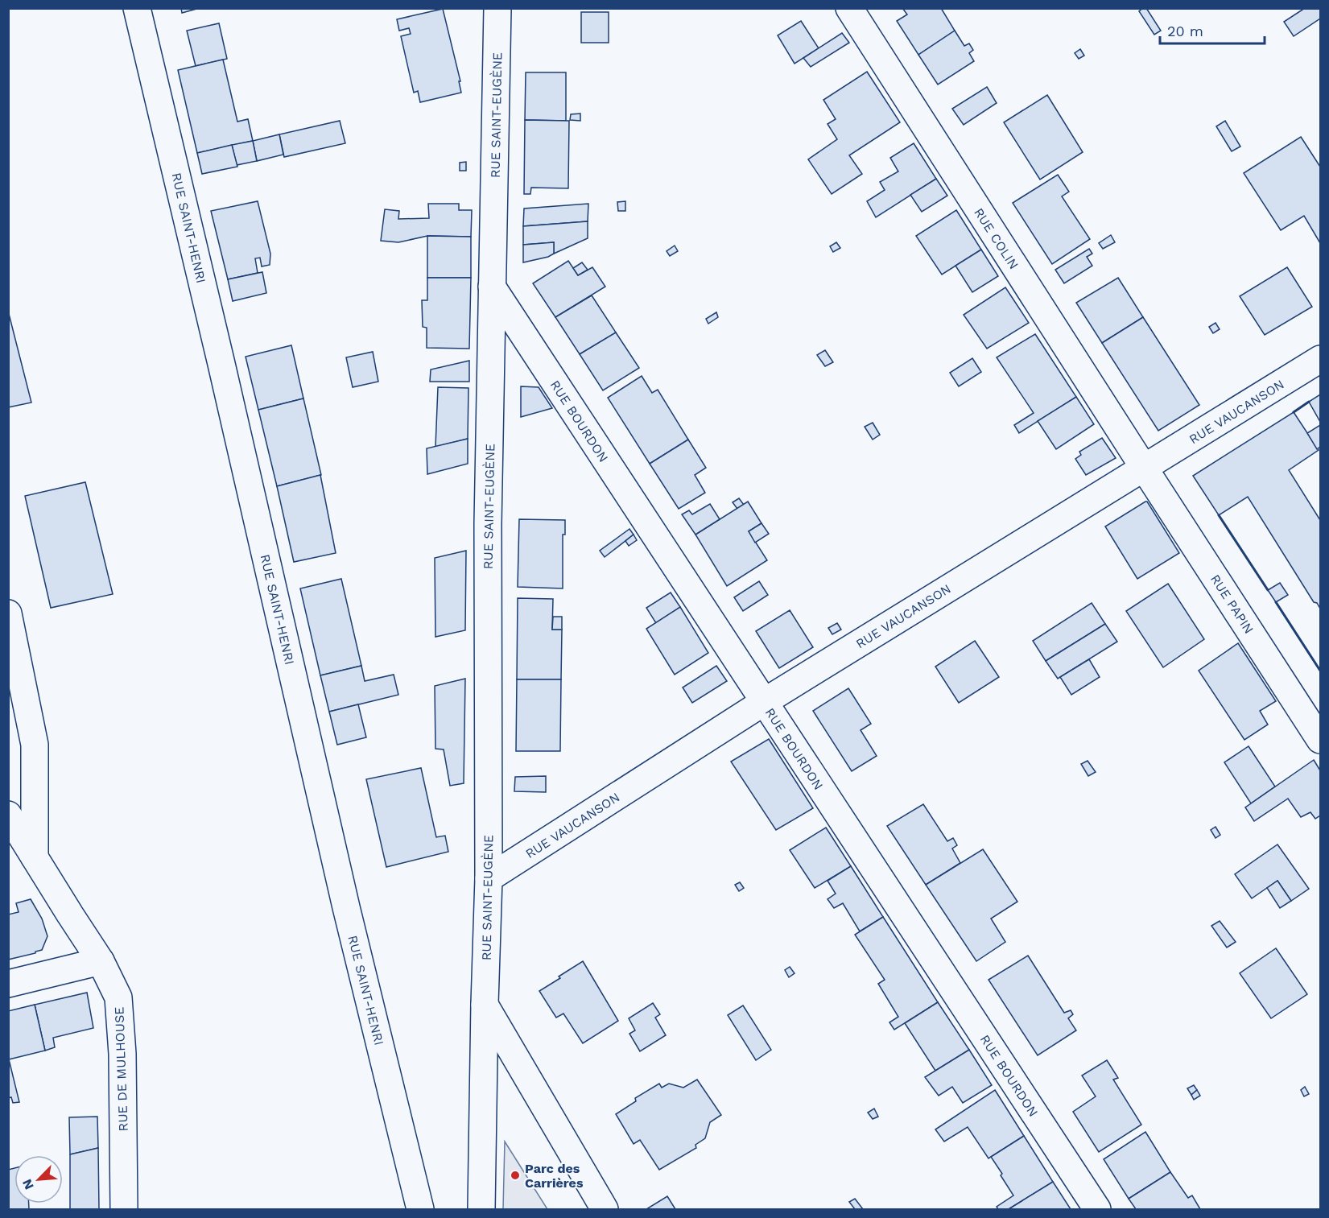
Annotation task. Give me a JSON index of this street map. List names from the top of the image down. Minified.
{"streets":{"street":["RUE SAINT-EUGÈNE","RUE SAINT-HENRI","RUE COLIN","RUE VAUCANSON","RUE BOURDON","RUE PAPIN","RUE DE MULHOUSE"]},"crossings":[["RUE SAINT-EUGÈNE","RUE VAUCANSON"],["RUE SAINT-EUGÈNE","RUE BOURDON"],["RUE COLIN","RUE VAUCANSON"],["RUE COLIN","RUE PAPIN"],["RUE VAUCANSON","RUE BOURDON"],["RUE VAUCANSON","RUE PAPIN"]],"places":["Parc des Carrières"],"scale_bar":"20 m","north":"bottom left"}
